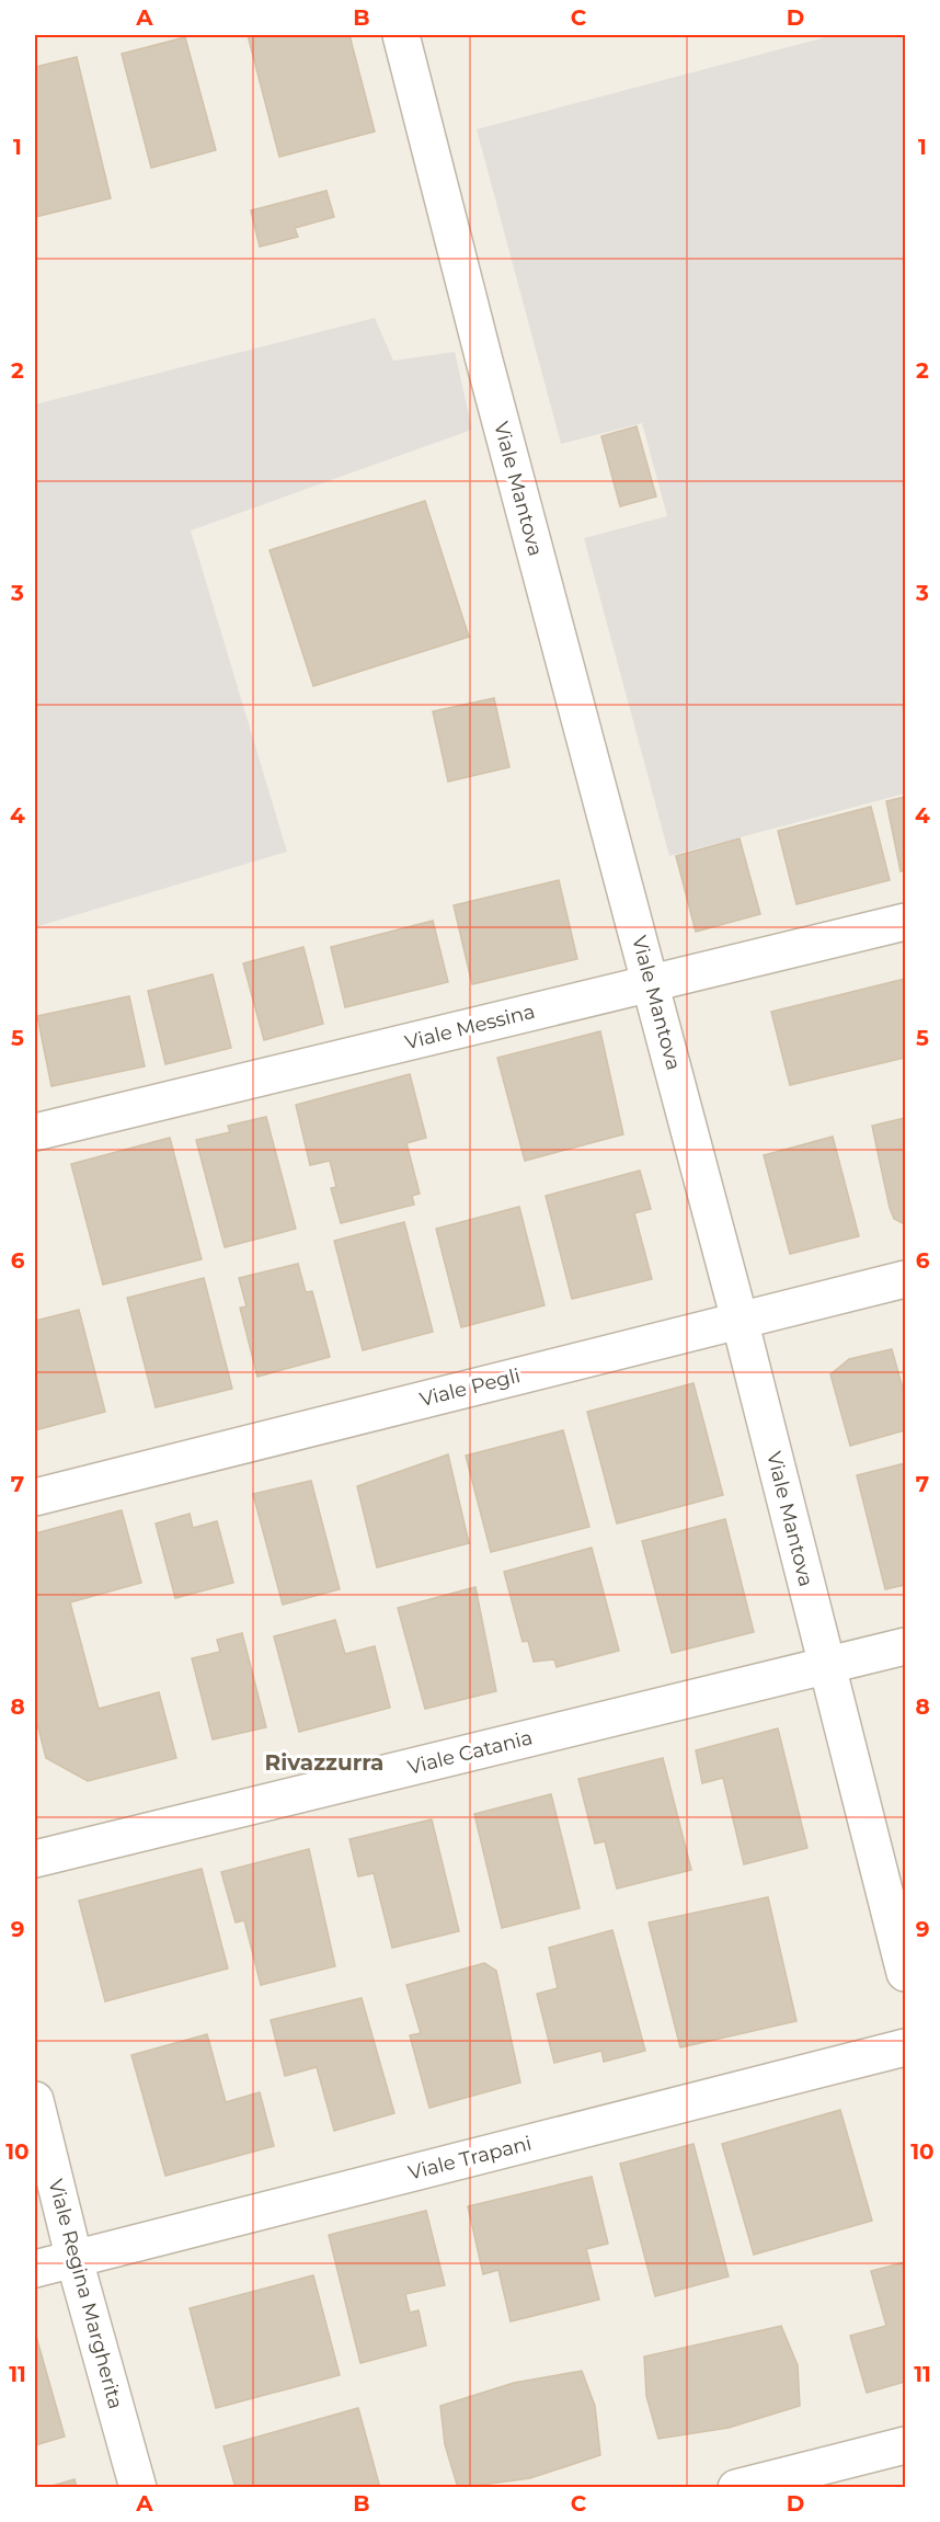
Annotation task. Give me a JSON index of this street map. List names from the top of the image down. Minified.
{"streets":{"street":["Viale Mantova","Viale Messina","Viale Pegli","Viale Catania","Viale Trapani","Viale Regina Margherita"]},"crossings":[["Viale Mantova","Viale Messina"],["Viale Mantova","Viale Pegli"],["Viale Mantova","Viale Catania"],["Viale Trapani","Viale Regina Margherita"]],"districts":["Rivazzurra"],"grid":{"columns":["A","B","C","D"],"rows":["1","2","3","4","5","6","7","8","9","10","11"]}}
